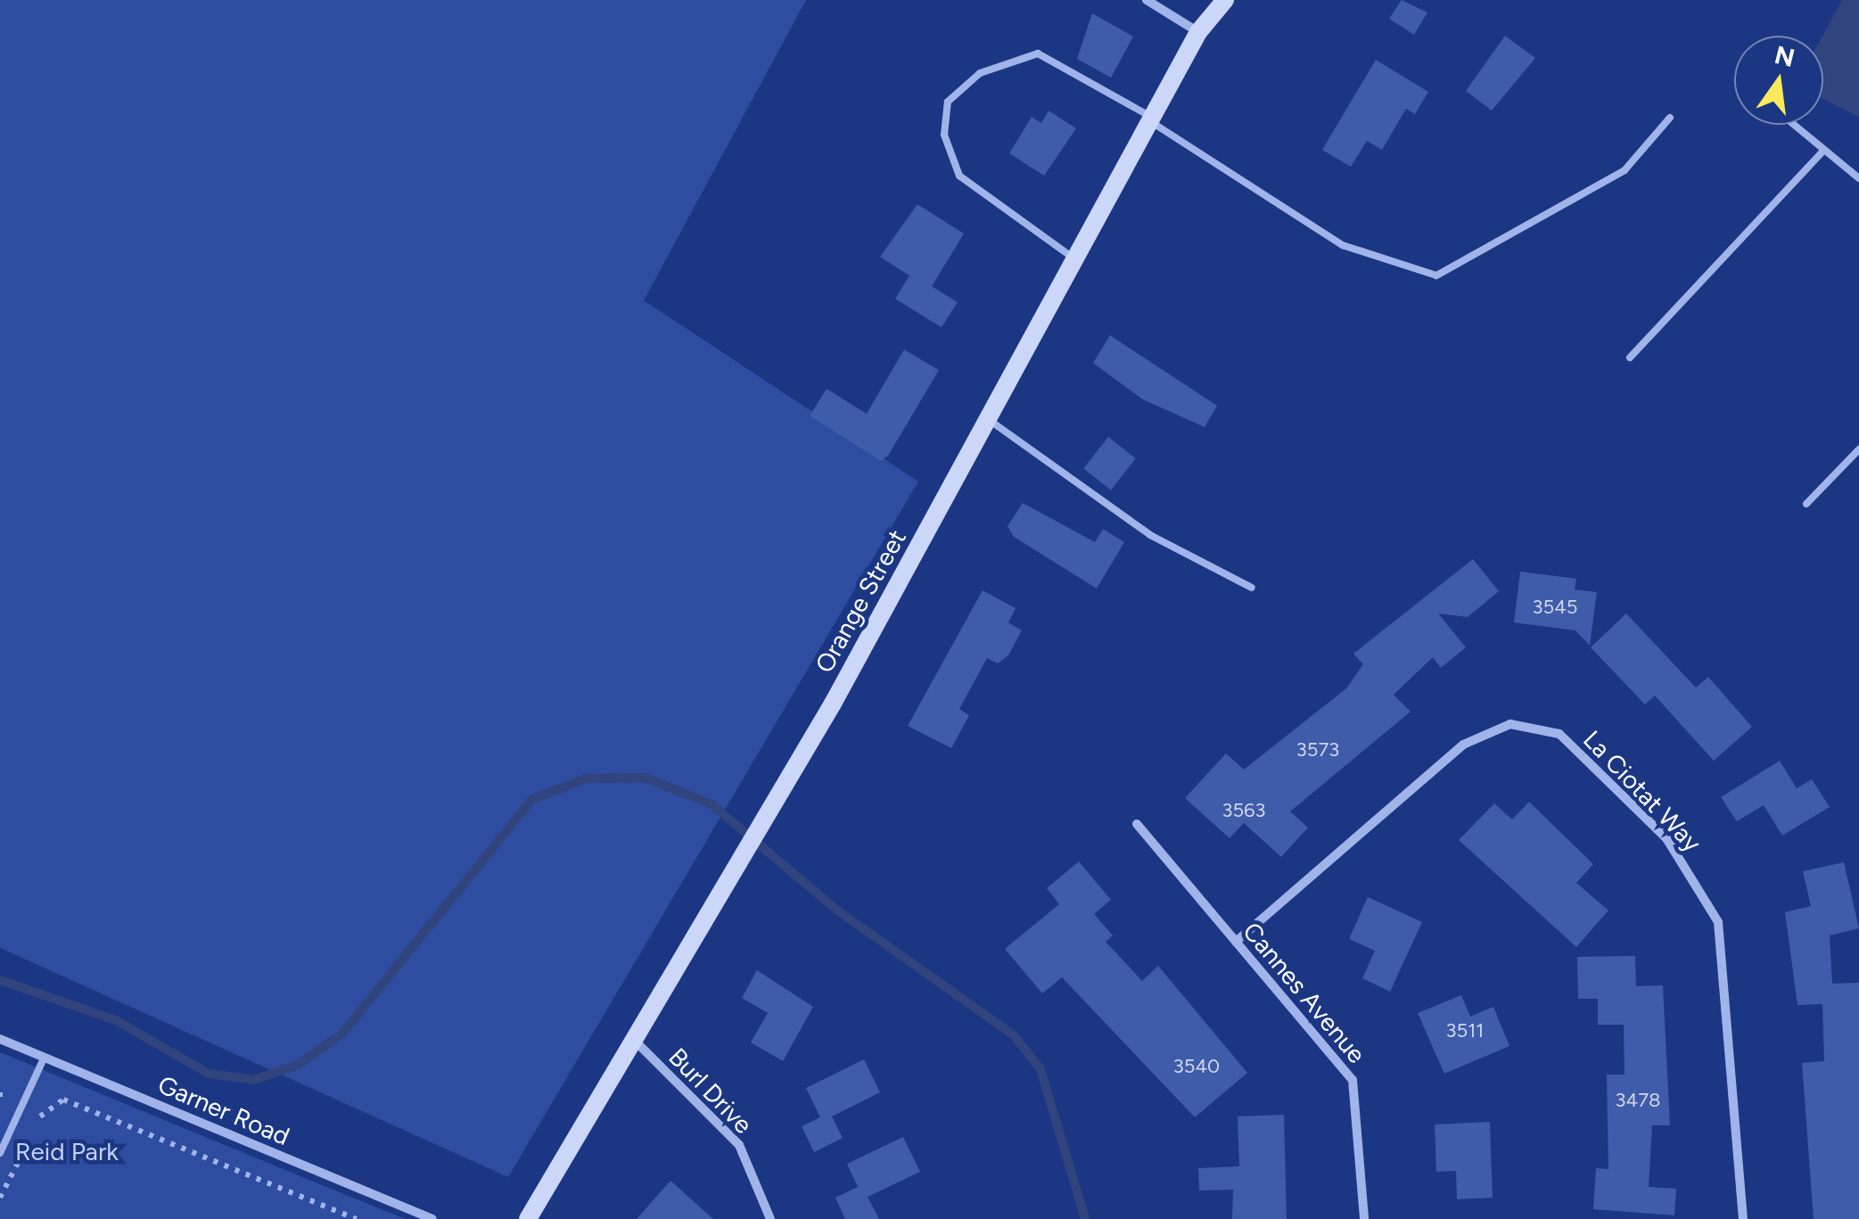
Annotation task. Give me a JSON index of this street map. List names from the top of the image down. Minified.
{"streets":{"street":["Orange Street","La Ciotat Way","Cannes Avenue","Burl Drive","Garner Road"]},"crossings":[["Orange Street","Burl Drive"],["La Ciotat Way","Cannes Avenue"]],"parks":["Reid Park"],"house_numbers":["3545","3573","3563","3511","3540","3478"],"north":"top"}
